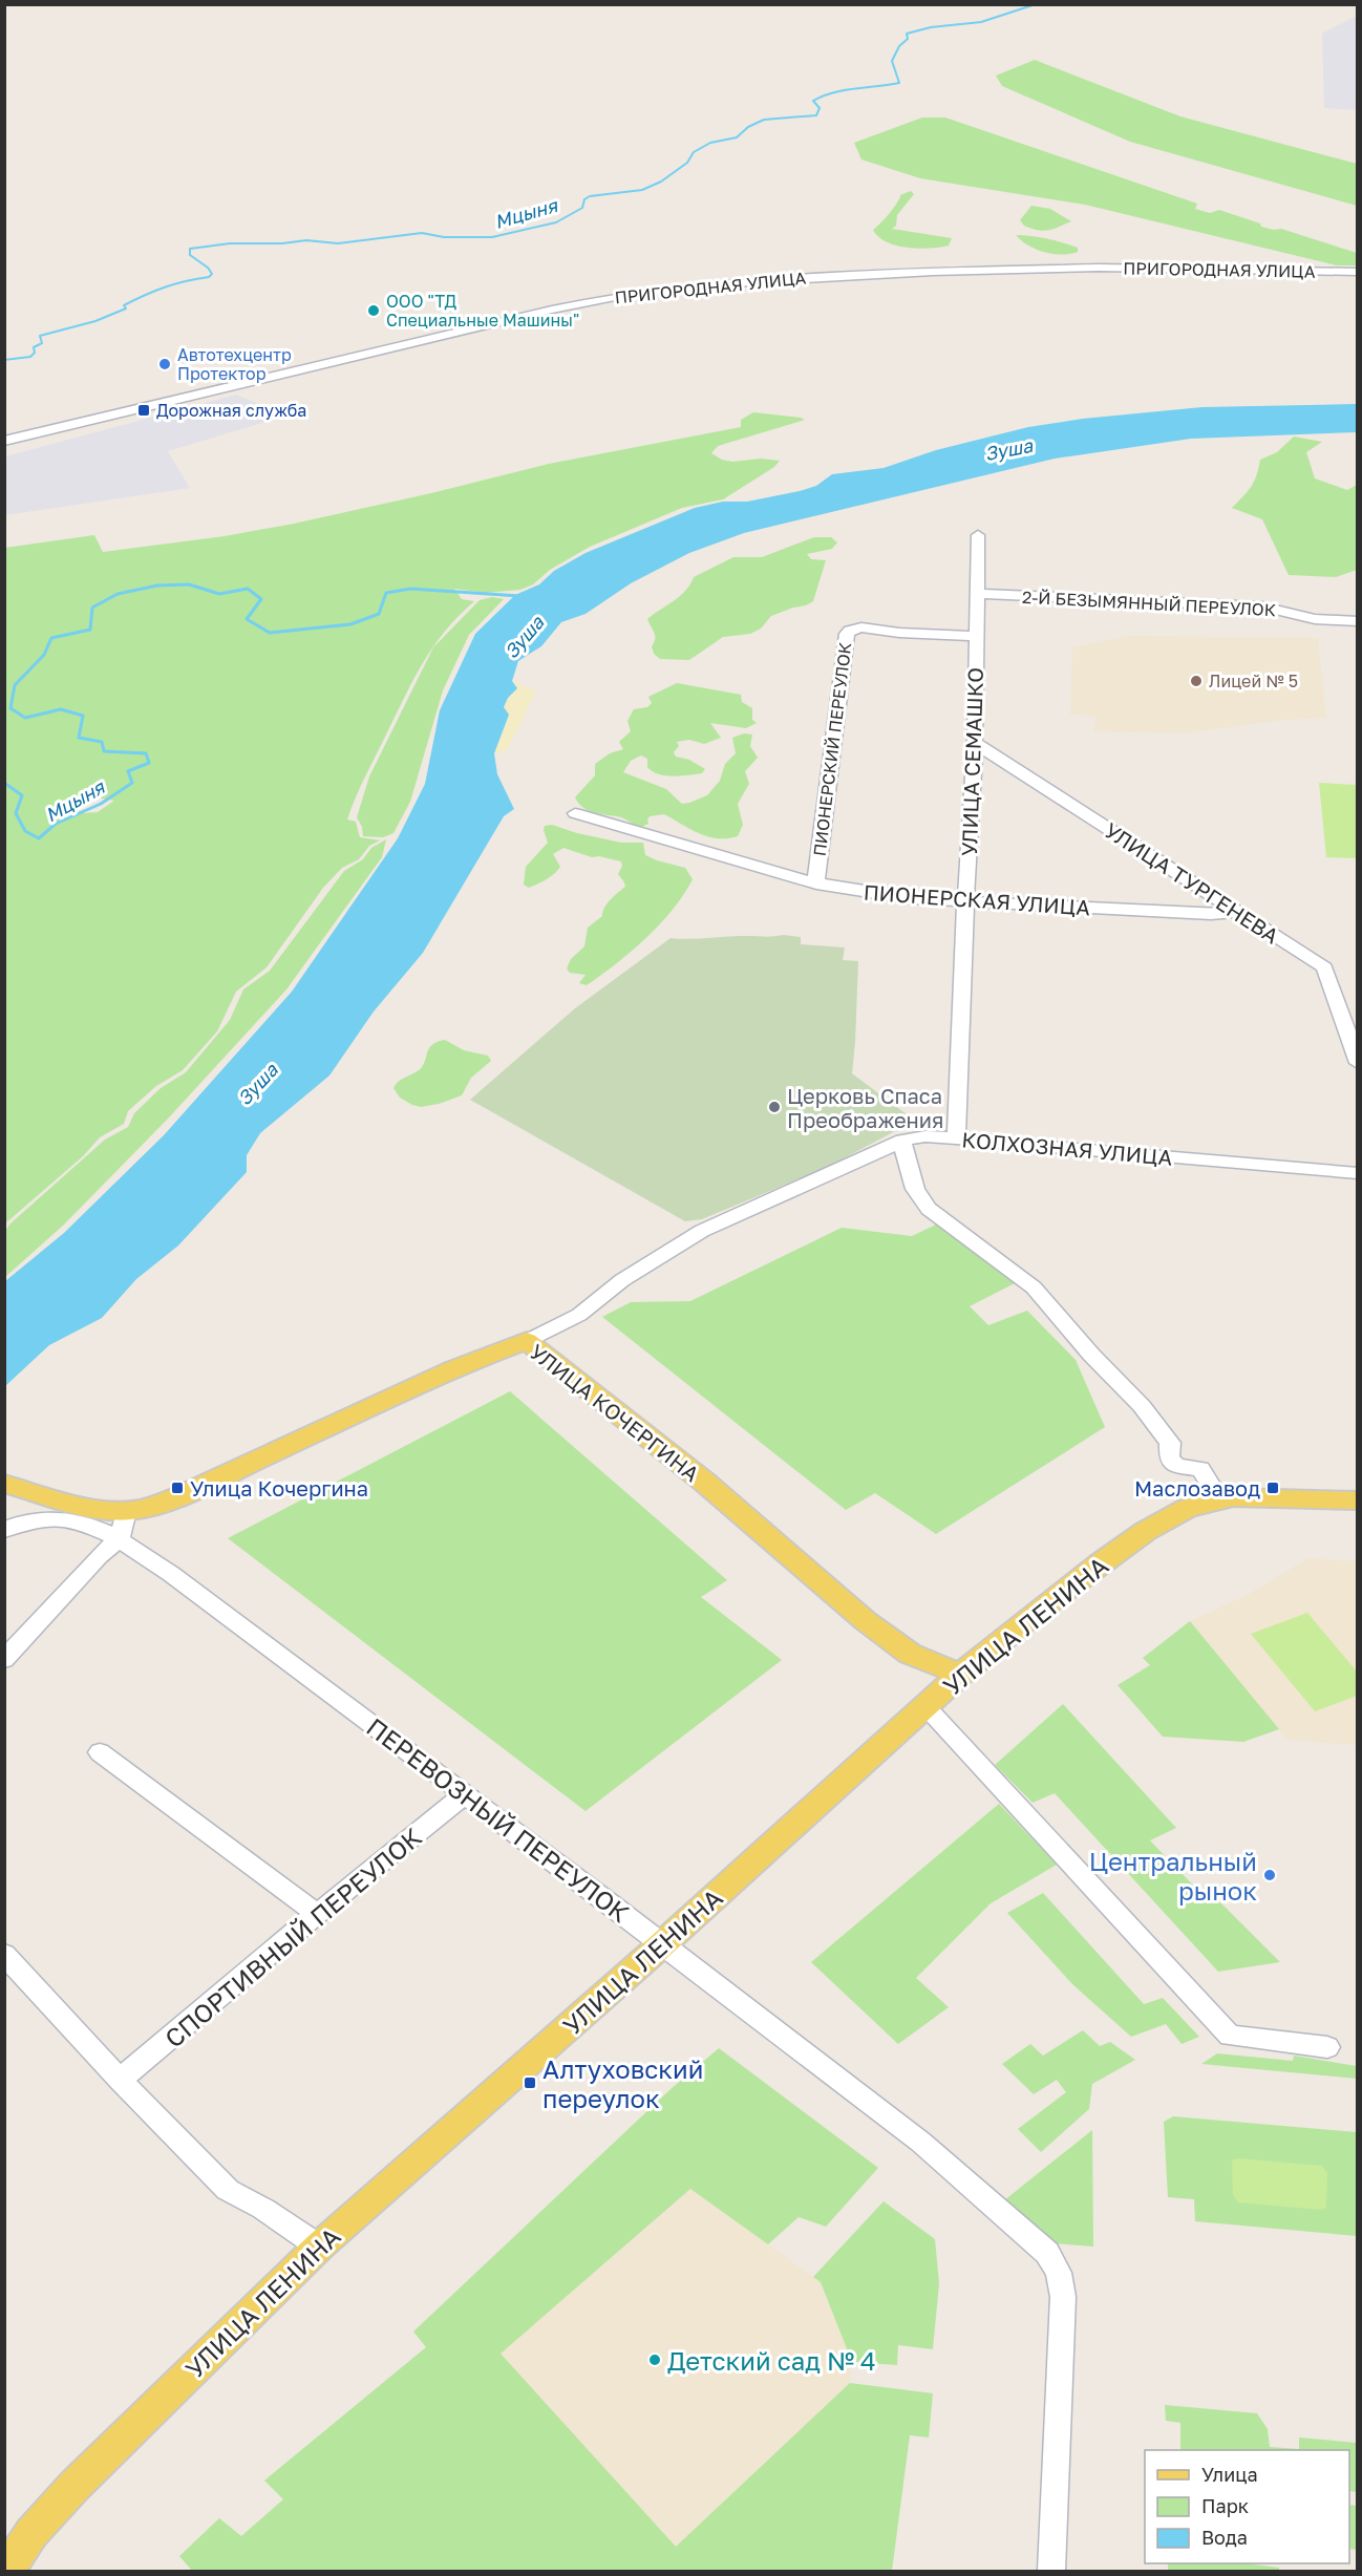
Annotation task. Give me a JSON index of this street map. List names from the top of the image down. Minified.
{"streets":{"main road":["УЛИЦА КОЧЕРГИНА","УЛИЦА ЛЕНИНА"],"street":["ПРИГОРОДНАЯ УЛИЦА","2-Й БЕЗЫМЯННЫЙ ПЕРЕУЛОК","ПИОНЕРСКИЙ ПЕРЕУЛОК","УЛИЦА СЕМАШКО","УЛИЦА ТУРГЕНЕВА","ПИОНЕРСКАЯ УЛИЦА","КОЛХОЗНАЯ УЛИЦА","ПЕРЕВОЗНЫЙ ПЕРЕУЛОК","СПОРТИВНЫЙ ПЕРЕУЛОК"]},"crossings":[["2-Й БЕЗЫМЯННЫЙ ПЕРЕУЛОК","УЛИЦА СЕМАШКО"],["ПИОНЕРСКИЙ ПЕРЕУЛОК","УЛИЦА СЕМАШКО"],["ПИОНЕРСКИЙ ПЕРЕУЛОК","ПИОНЕРСКАЯ УЛИЦА"],["УЛИЦА СЕМАШКО","УЛИЦА ТУРГЕНЕВА"],["УЛИЦА СЕМАШКО","ПИОНЕРСКАЯ УЛИЦА"],["УЛИЦА СЕМАШКО","КОЛХОЗНАЯ УЛИЦА"],["УЛИЦА ТУРГЕНЕВА","ПИОНЕРСКАЯ УЛИЦА"],["КОЛХОЗНАЯ УЛИЦА","УЛИЦА КОЧЕРГИНА"],["УЛИЦА КОЧЕРГИНА","УЛИЦА ЛЕНИНА"],["УЛИЦА ЛЕНИНА","ПЕРЕВОЗНЫЙ ПЕРЕУЛОК"],["ПЕРЕВОЗНЫЙ ПЕРЕУЛОК","СПОРТИВНЫЙ ПЕРЕУЛОК"]],"water":["Мцыня","Зуша"],"places":{"other":["ООО \"ТД Специальные Машины\"","Автотехцентр Протектор","Лицей № 5","Церковь Спаса Преображения","Центральный рынок","Детский сад № 4"],"transit":["Дорожная служба","Улица Кочергина","Маслозавод","Алтуховский переулок"]},"legend":["Улица","Парк","Вода"]}
